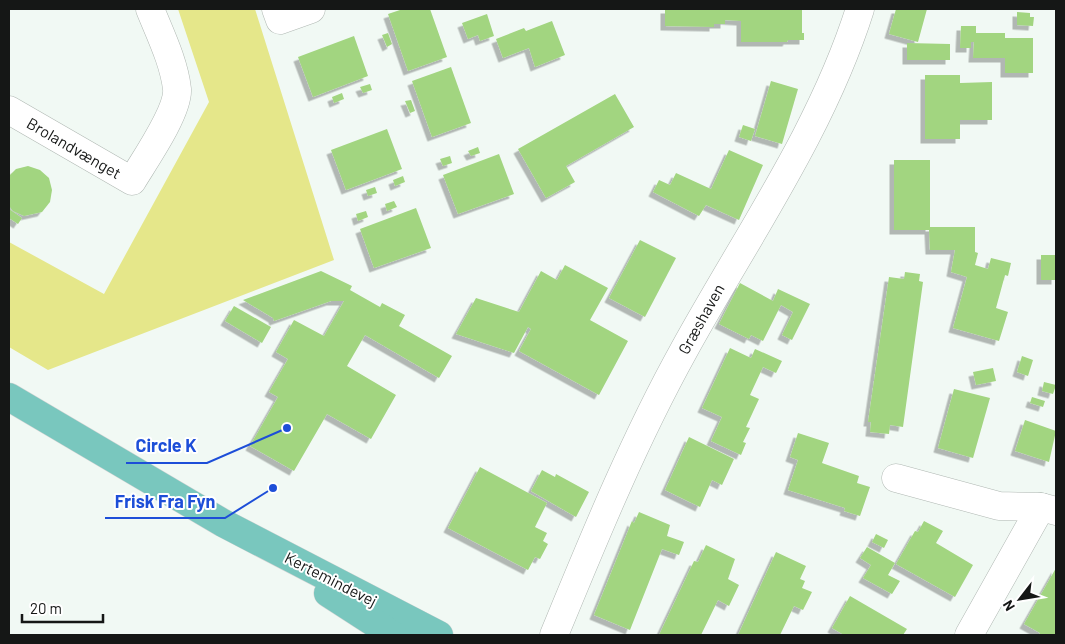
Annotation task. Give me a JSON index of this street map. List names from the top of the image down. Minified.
{"streets":{"main road":["Kertemindevej"],"street":["Brolandvænget","Græshaven"]},"places":["Circle K","Frisk Fra Fyn"],"scale_bar":"20 m","north":"bottom left"}
